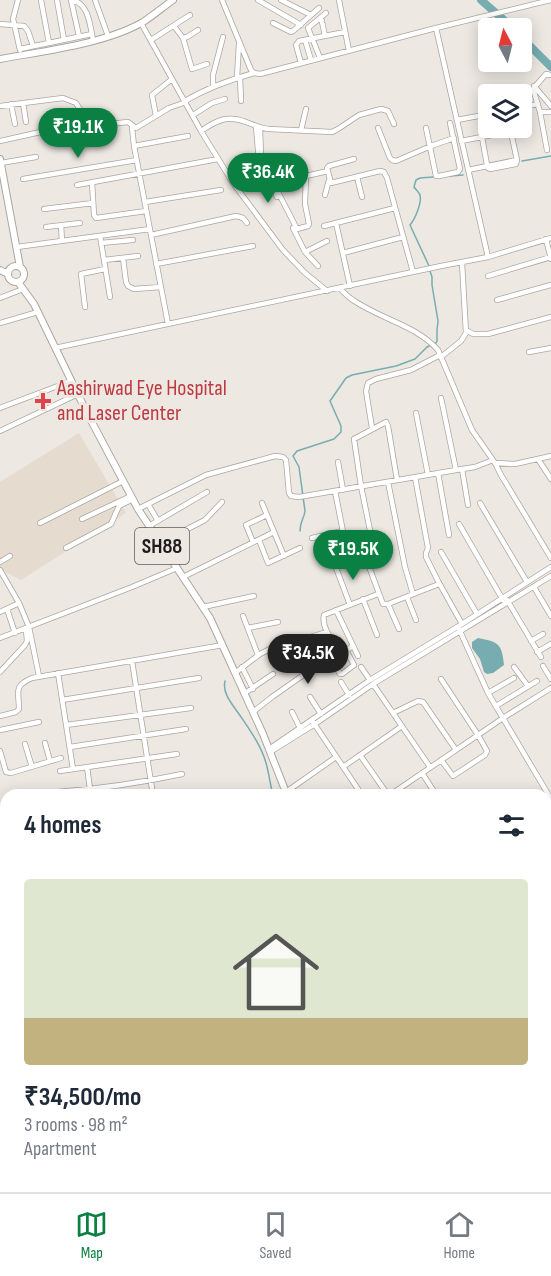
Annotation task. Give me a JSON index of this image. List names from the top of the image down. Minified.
{"streets":{"main road":["SH88"]},"places":{"health":["Aashirwad Eye Hospital and Laser Center"]},"north":"top","page":{"price":["₹19.1K","₹36.4K","₹19.5K","₹34.5K"],"heading":"4 homes","list":[{"name":"₹34,500/mo","note":"3 rooms · 98 m² · Apartment"}],"tabs":["Map","Saved","Home"]}}
